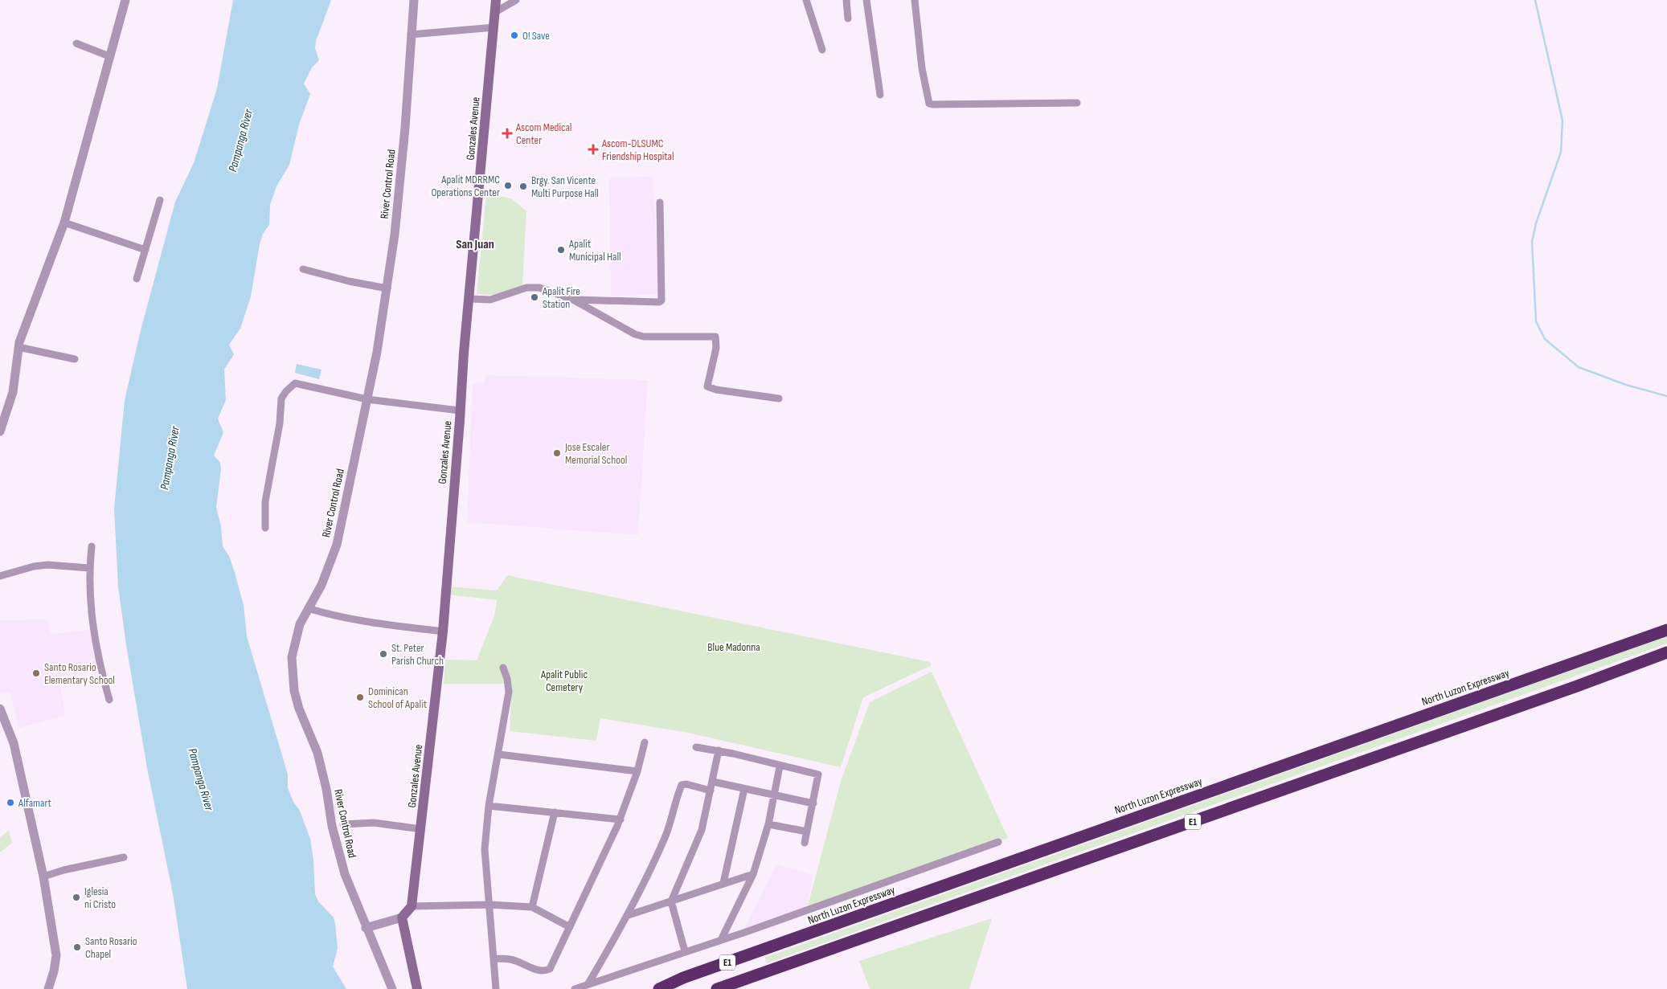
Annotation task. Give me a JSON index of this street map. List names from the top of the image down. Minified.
{"streets":{"highway":["North Luzon Expressway","E1"],"main road":["Gonzales Avenue"],"street":["River Control Road"]},"districts":["San Juan"],"water":["Pampanga River"],"parks":["Blue Madonna","Apalit Public Cemetery"],"places":{"other":["O! Save","Apalit MDRRMC Operations Center","Brgy. San Vicente Multi Purpose Hall","Apalit Municipal Hall","Apalit Fire Station","Jose Escaler Memorial School","St. Peter Parish Church","Santo Rosario Elementary School","Dominican School of Apalit","Alfamart","Iglesia ni Cristo","Santo Rosario Chapel"],"health":["Ascom Medical Center","Ascom-DLSUMC Friendship Hospital"]}}
